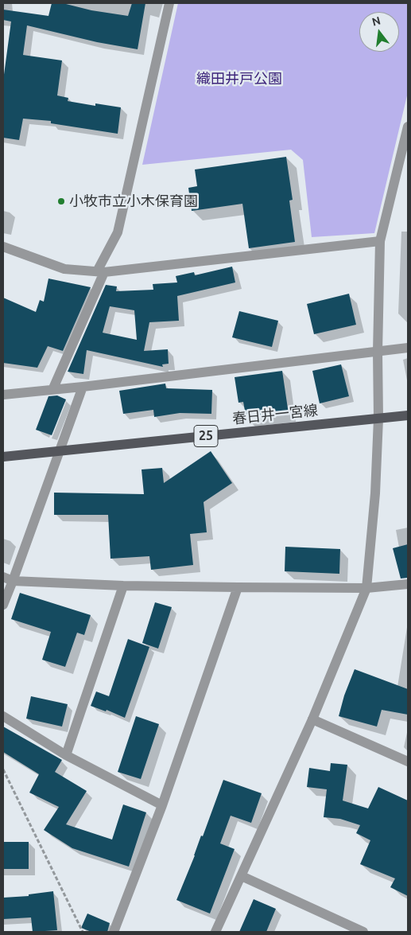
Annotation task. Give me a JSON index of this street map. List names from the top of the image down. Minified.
{"streets":{"main road":["春日井一宮線","25"]},"parks":["織田井戸公園"],"places":["小牧市立小木保育園"],"north":"top"}
